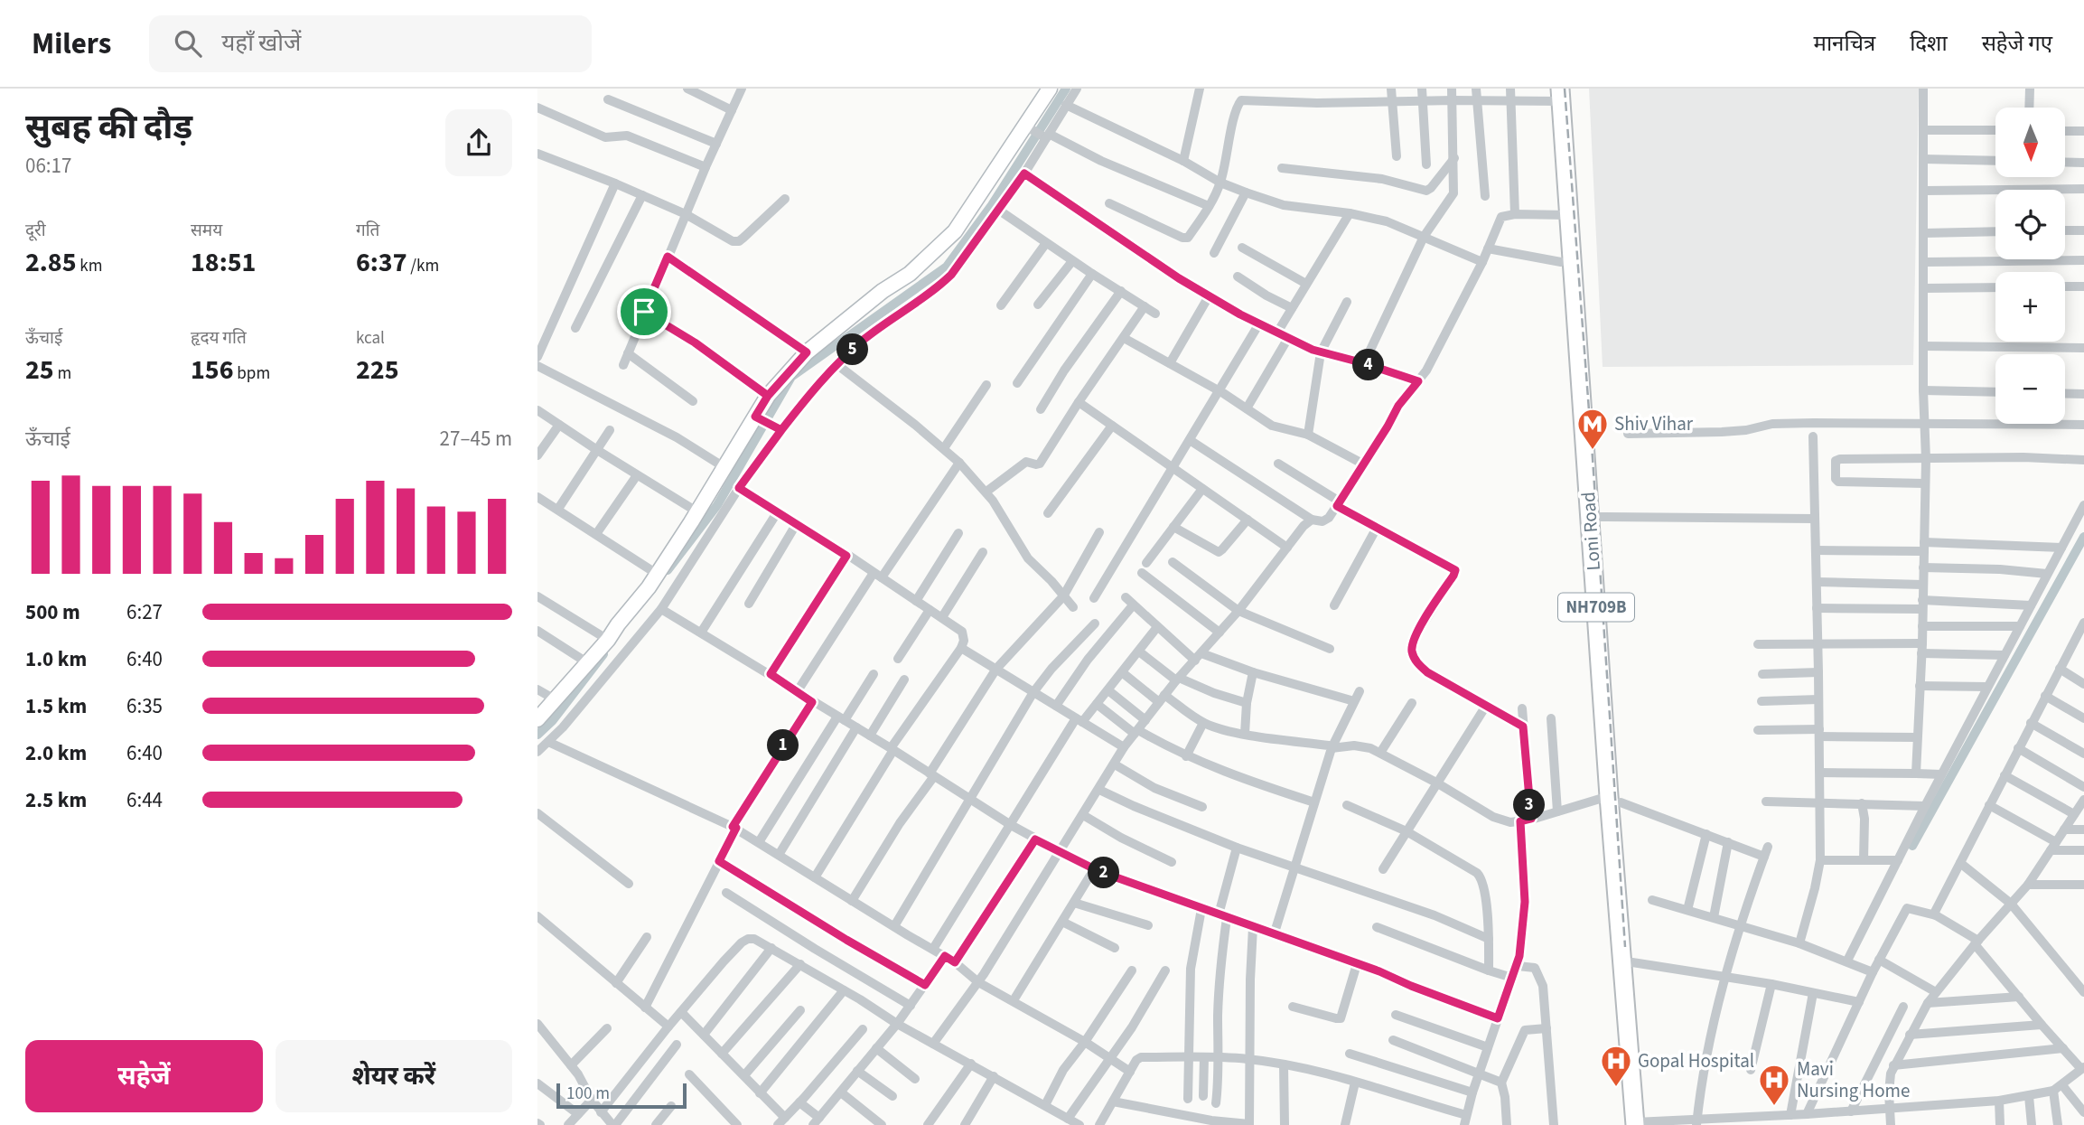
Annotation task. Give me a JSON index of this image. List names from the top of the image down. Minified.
{"streets":{"highway":["Loni Road","NH709B"]},"places":{"metro station":["Shiv Vihar"],"hospital":["Gopal Hospital","Mavi Nursing Home"]},"scale_bar":"100 m","north":"bottom","page":{"header":"Milers","search":"यहाँ खोजें","nav":["मानचित्र","दिशा","सहेजे गए"],"heading":["सुबह की दौड़","06:17"],"map_buttons":["+","−"],"stats":[["दूरी","2.85 km"],["समय","18:51"],["गति","6:37 /km"],["ऊँचाई","25 m"],["हृदय गति","156 bpm"],["kcal","225"]],"pins":["5","4","1","3","2"],"chart":["ऊँचाई","27–45 m"],"list":[{"name":"500 m","note":"6:27"},{"name":"1.0 km","note":"6:40"},{"name":"1.5 km","note":"6:35"},{"name":"2.0 km","note":"6:40"},{"name":"2.5 km","note":"6:44"}],"buttons":["सहेजें","शेयर करें"],"scale":"100 m"}}
